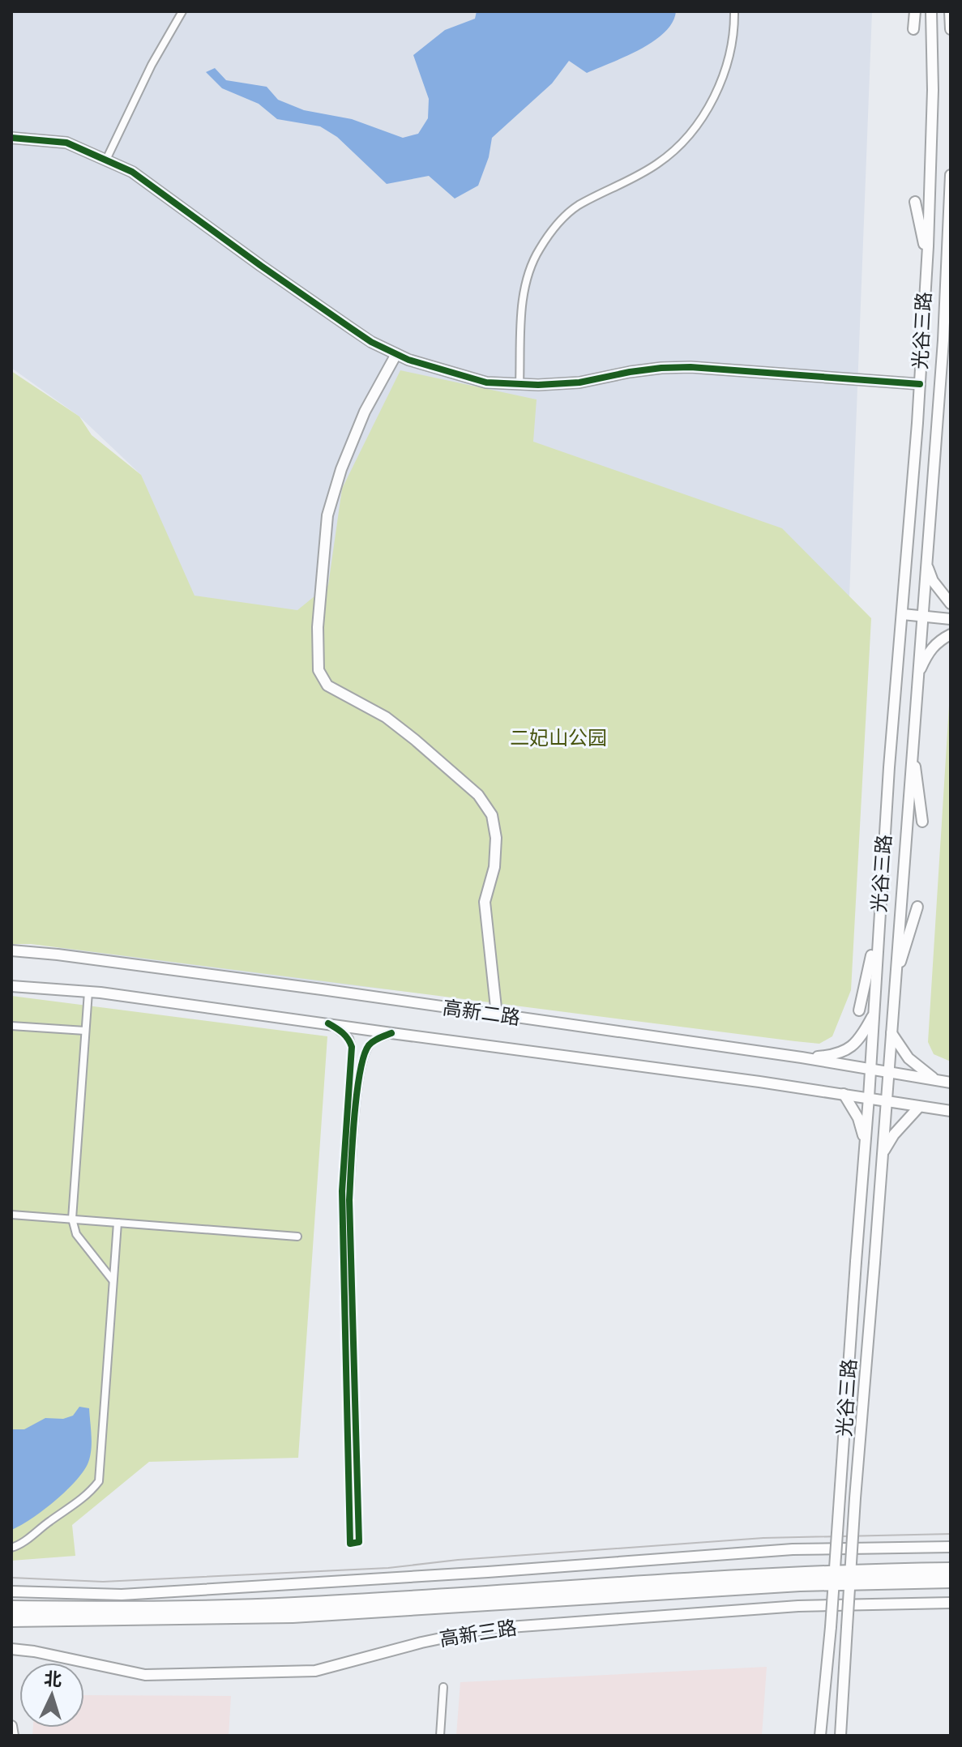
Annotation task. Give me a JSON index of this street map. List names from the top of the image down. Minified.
{"streets":{"highway":["高新三路"],"main road":["光谷三路","高新二路"]},"crossings":[["光谷三路","高新二路"]],"parks":["二妃山公园"],"north":"top"}
